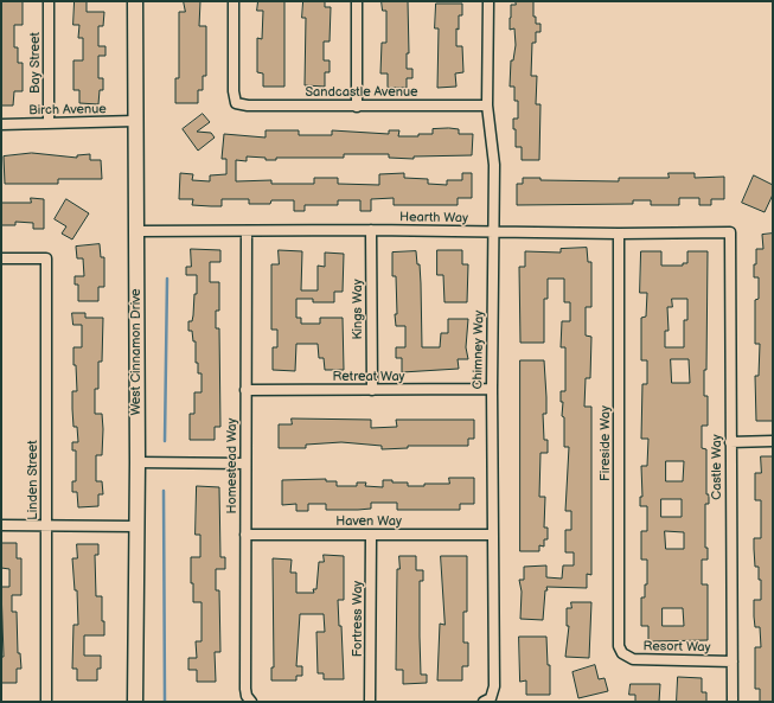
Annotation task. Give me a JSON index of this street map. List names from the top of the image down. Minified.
{"streets":{"main road":["West Cinnamon Drive"],"street":["Bay Street","Sandcastle Avenue","Birch Avenue","Hearth Way","Kings Way","Chimney Way","Retreat Way","Fireside Way","Homestead Way","Castle Way","Linden Street","Haven Way","Fortress Way","Resort Way"]},"crossings":[["Bay Street","Birch Avenue"],["Sandcastle Avenue","Chimney Way"],["Birch Avenue","West Cinnamon Drive"],["Hearth Way","Kings Way"],["Hearth Way","Chimney Way"],["Hearth Way","West Cinnamon Drive"],["Hearth Way","Fireside Way"],["Hearth Way","Homestead Way"],["Hearth Way","Castle Way"],["Kings Way","Retreat Way"],["Chimney Way","Retreat Way"],["Chimney Way","Haven Way"],["Retreat Way","Homestead Way"],["Fireside Way","Resort Way"],["Homestead Way","Haven Way"],["Castle Way","Resort Way"],["Haven Way","Fortress Way"]]}
